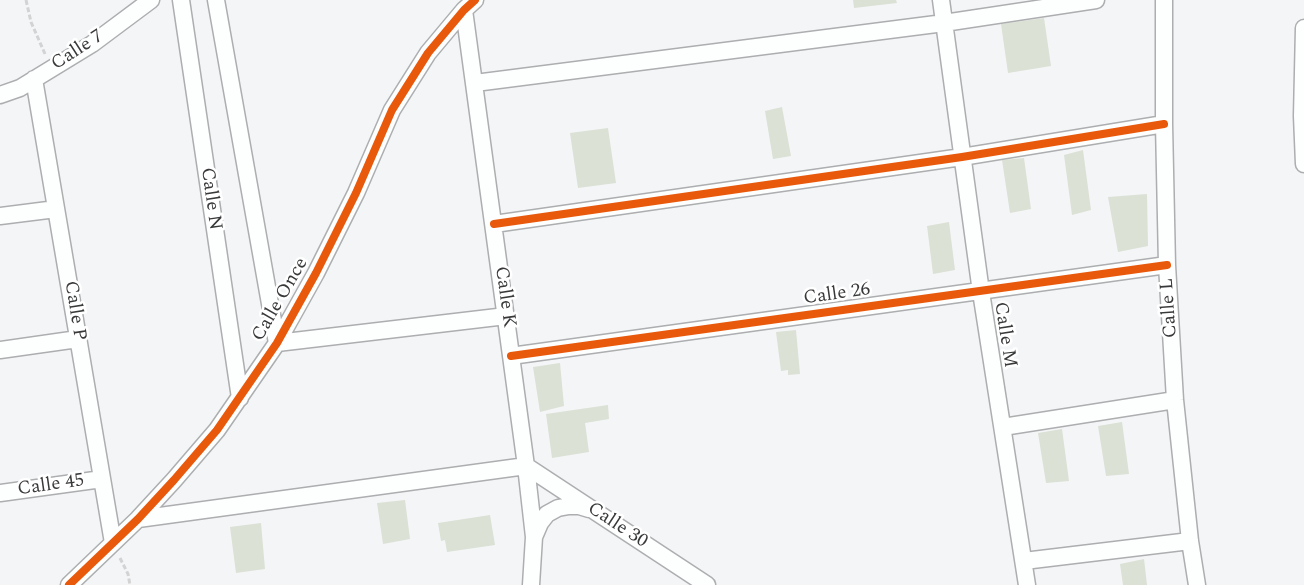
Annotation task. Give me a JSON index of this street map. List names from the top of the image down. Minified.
{"streets":{"street":["Calle 7","Calle N","Calle 26","Calle K","Calle Once","Calle L","Calle P","Calle M","Calle 45","Calle 30"]},"crossings":[["Calle 7","Calle P"],["Calle N","Calle Once"],["Calle 26","Calle K"],["Calle 26","Calle L"],["Calle 26","Calle M"],["Calle K","Calle Once"],["Calle K","Calle 30"],["Calle Once","Calle P"],["Calle P","Calle 45"]]}
